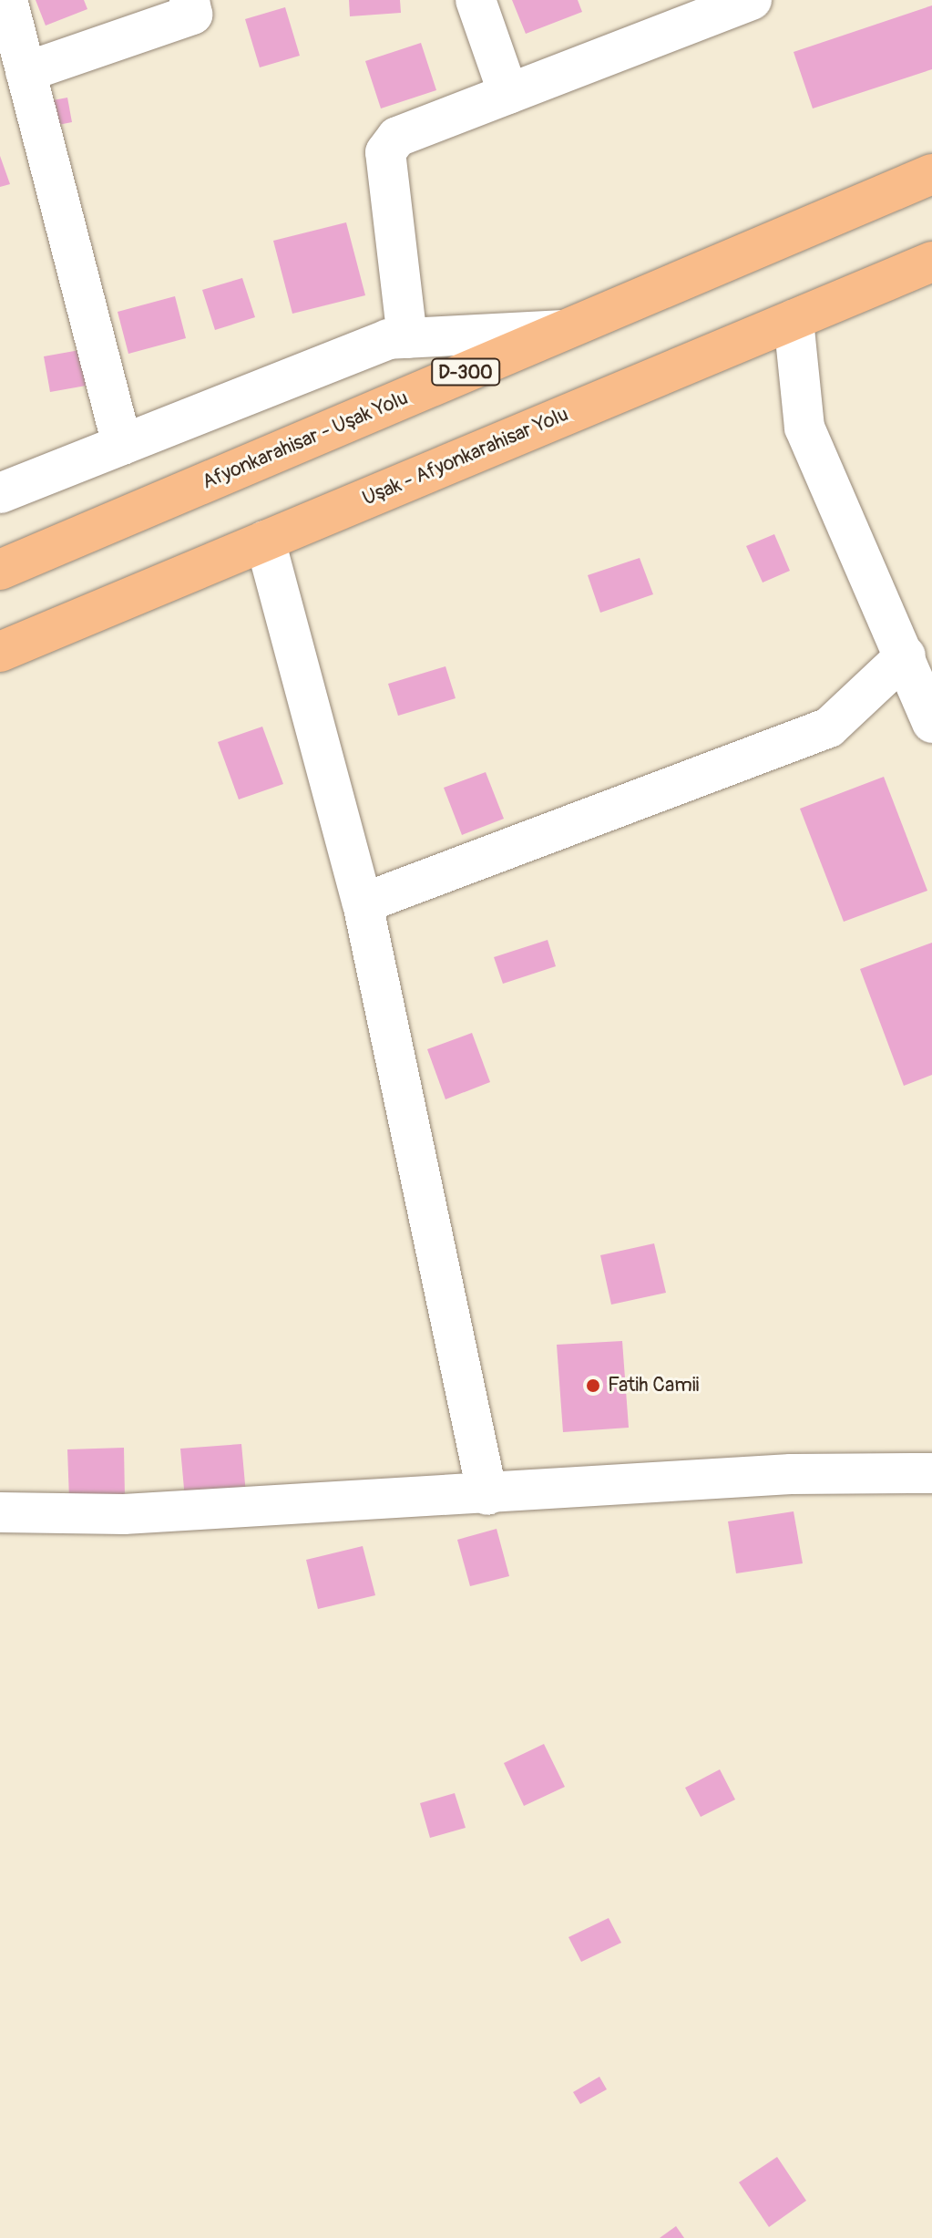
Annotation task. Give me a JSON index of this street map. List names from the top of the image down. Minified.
{"streets":{"highway":["D-300","Afyonkarahisar - Uşak Yolu","Uşak - Afyonkarahisar Yolu"]},"places":["Fatih Camii"]}
